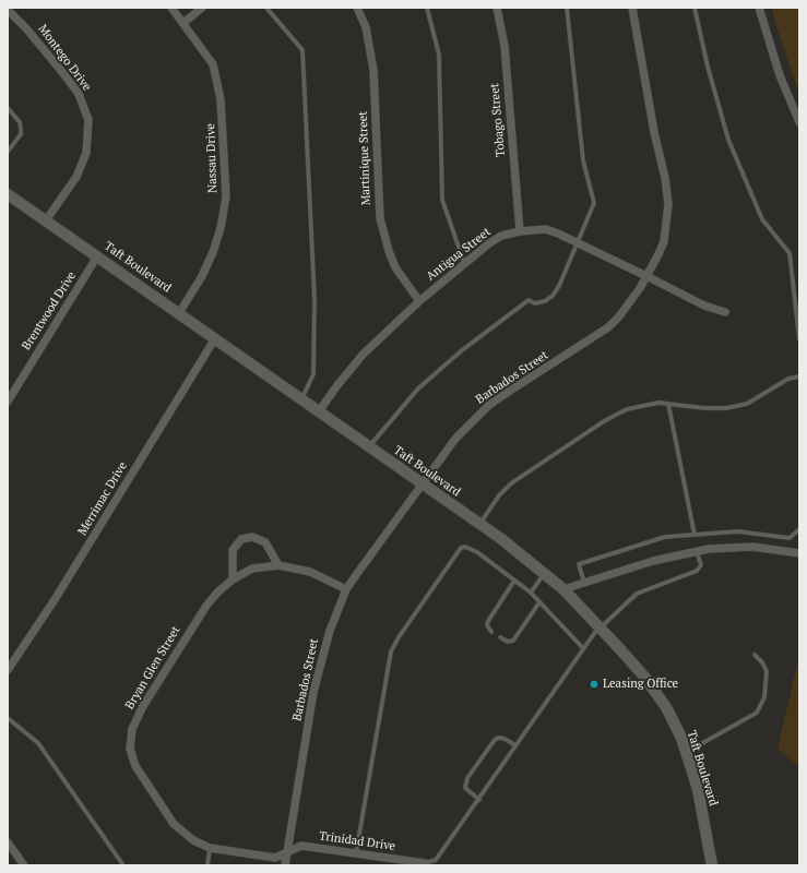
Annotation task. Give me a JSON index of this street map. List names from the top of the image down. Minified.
{"streets":{"street":["Montego Drive","Tobago Street","Nassau Drive","Martinique Street","Antigua Street","Taft Boulevard","Brentwood Drive","Barbados Street","Merrimac Drive","Bryan Glen Street","Trinidad Drive"]},"crossings":[["Montego Drive","Taft Boulevard"],["Tobago Street","Antigua Street"],["Nassau Drive","Taft Boulevard"],["Martinique Street","Antigua Street"],["Antigua Street","Taft Boulevard"],["Antigua Street","Barbados Street"],["Taft Boulevard","Brentwood Drive"],["Taft Boulevard","Barbados Street"],["Taft Boulevard","Merrimac Drive"],["Barbados Street","Bryan Glen Street"],["Barbados Street","Trinidad Drive"],["Bryan Glen Street","Trinidad Drive"]],"places":["Leasing Office"]}
